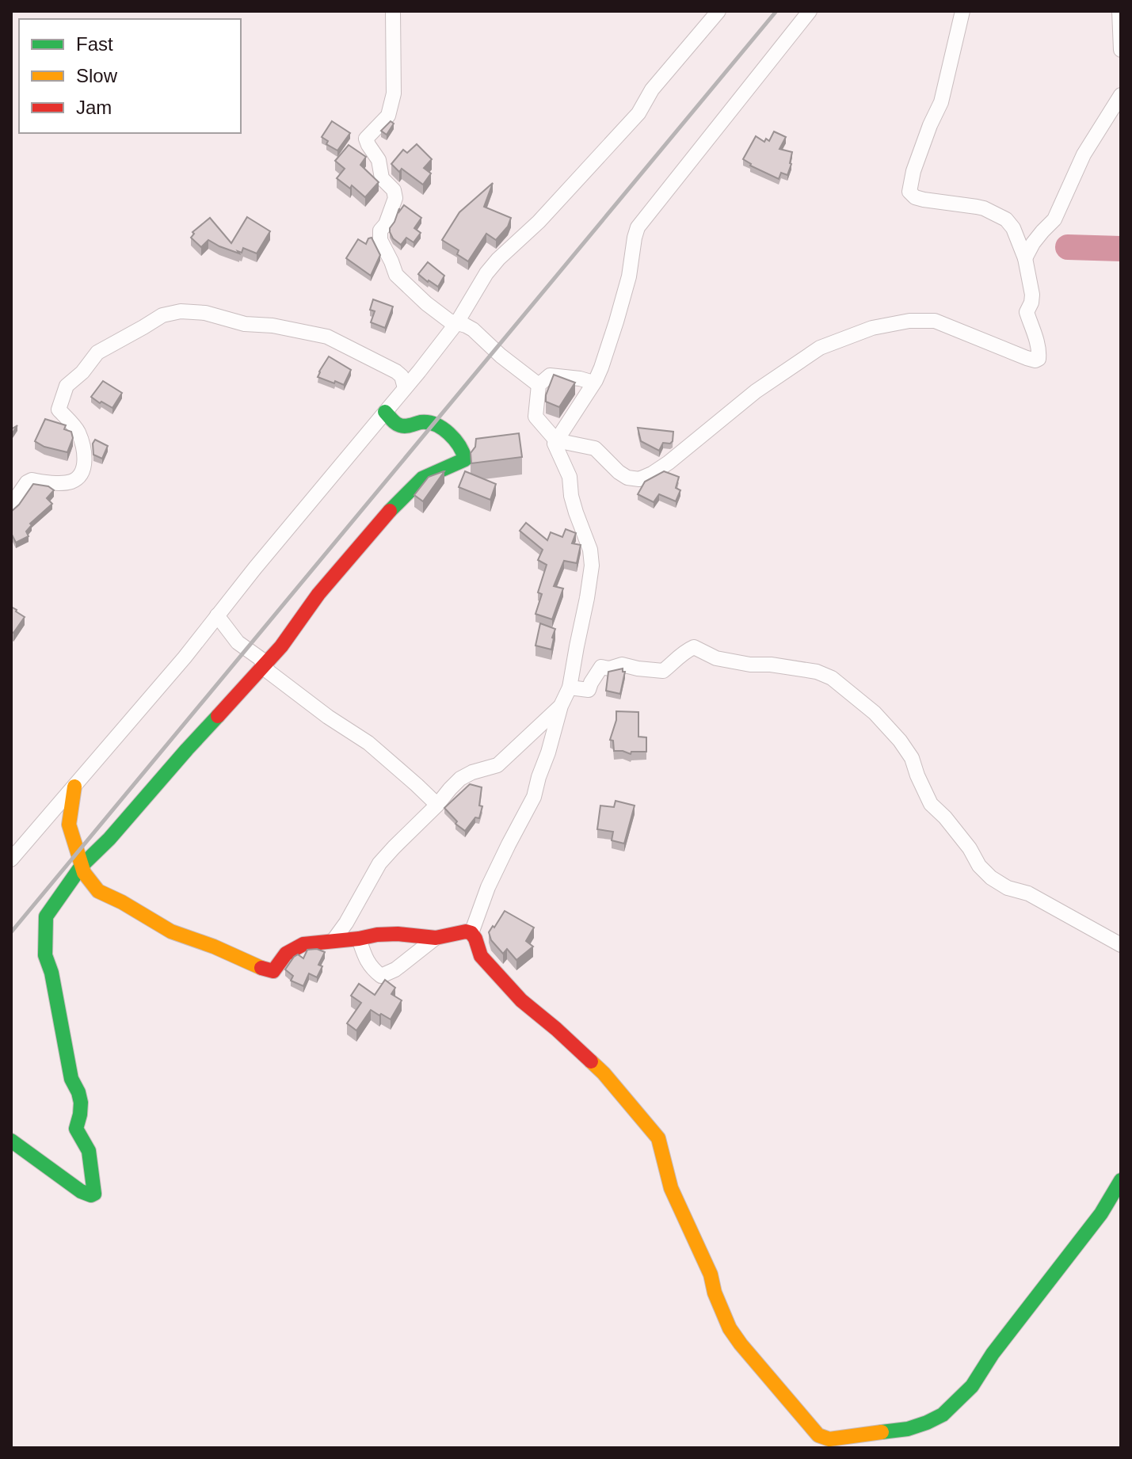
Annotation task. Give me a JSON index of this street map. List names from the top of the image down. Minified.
{"legend":["Fast","Slow","Jam"]}
